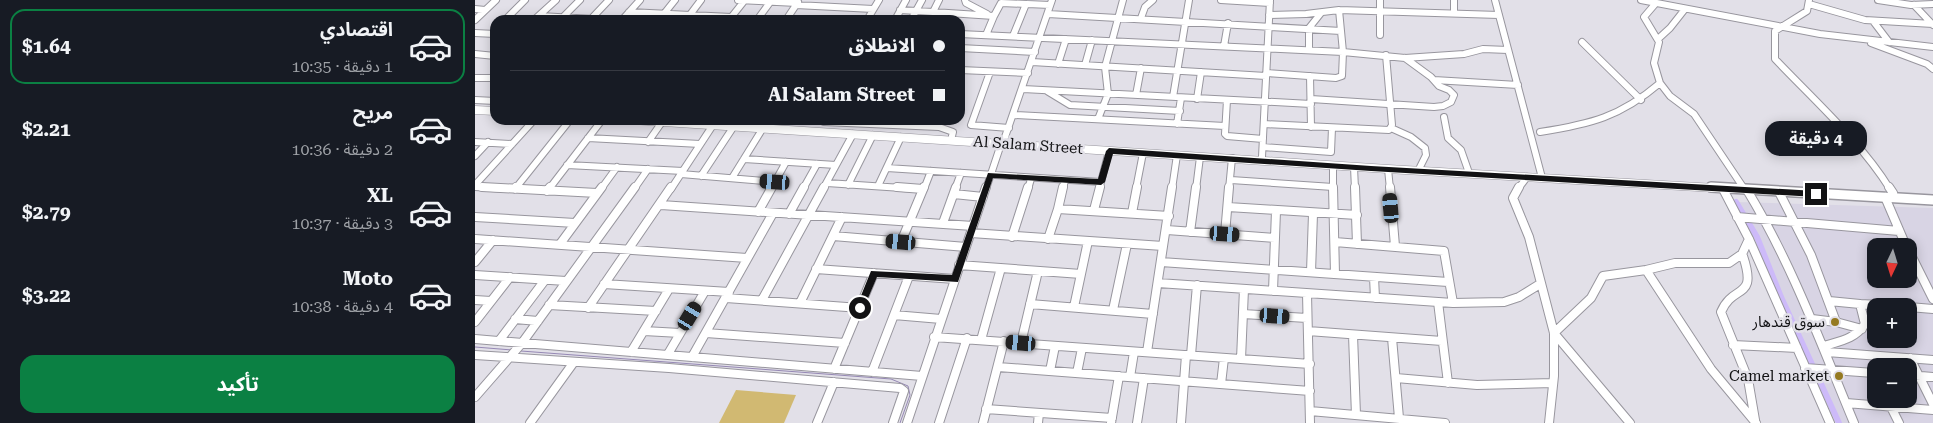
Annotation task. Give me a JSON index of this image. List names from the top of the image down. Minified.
{"streets":{"main road":["Al Salam Street"]},"places":["سوق قندهار","Camel market"],"north":"bottom","page":{"list":[{"name":"اقتصادي","note":"1 دقيقة · 10:35","value":"$1.64"},{"name":"مريح","note":"2 دقيقة · 10:36","value":"$2.21"},{"name":"XL","note":"3 دقيقة · 10:37","value":"$2.79"},{"name":"Moto","note":"4 دقيقة · 10:38","value":"$3.22"}],"banner":["الانطلاق","Al Salam Street"],"bubble":"4 دقيقة","map_buttons":["+","−"],"buttons":"تأكيد"}}
